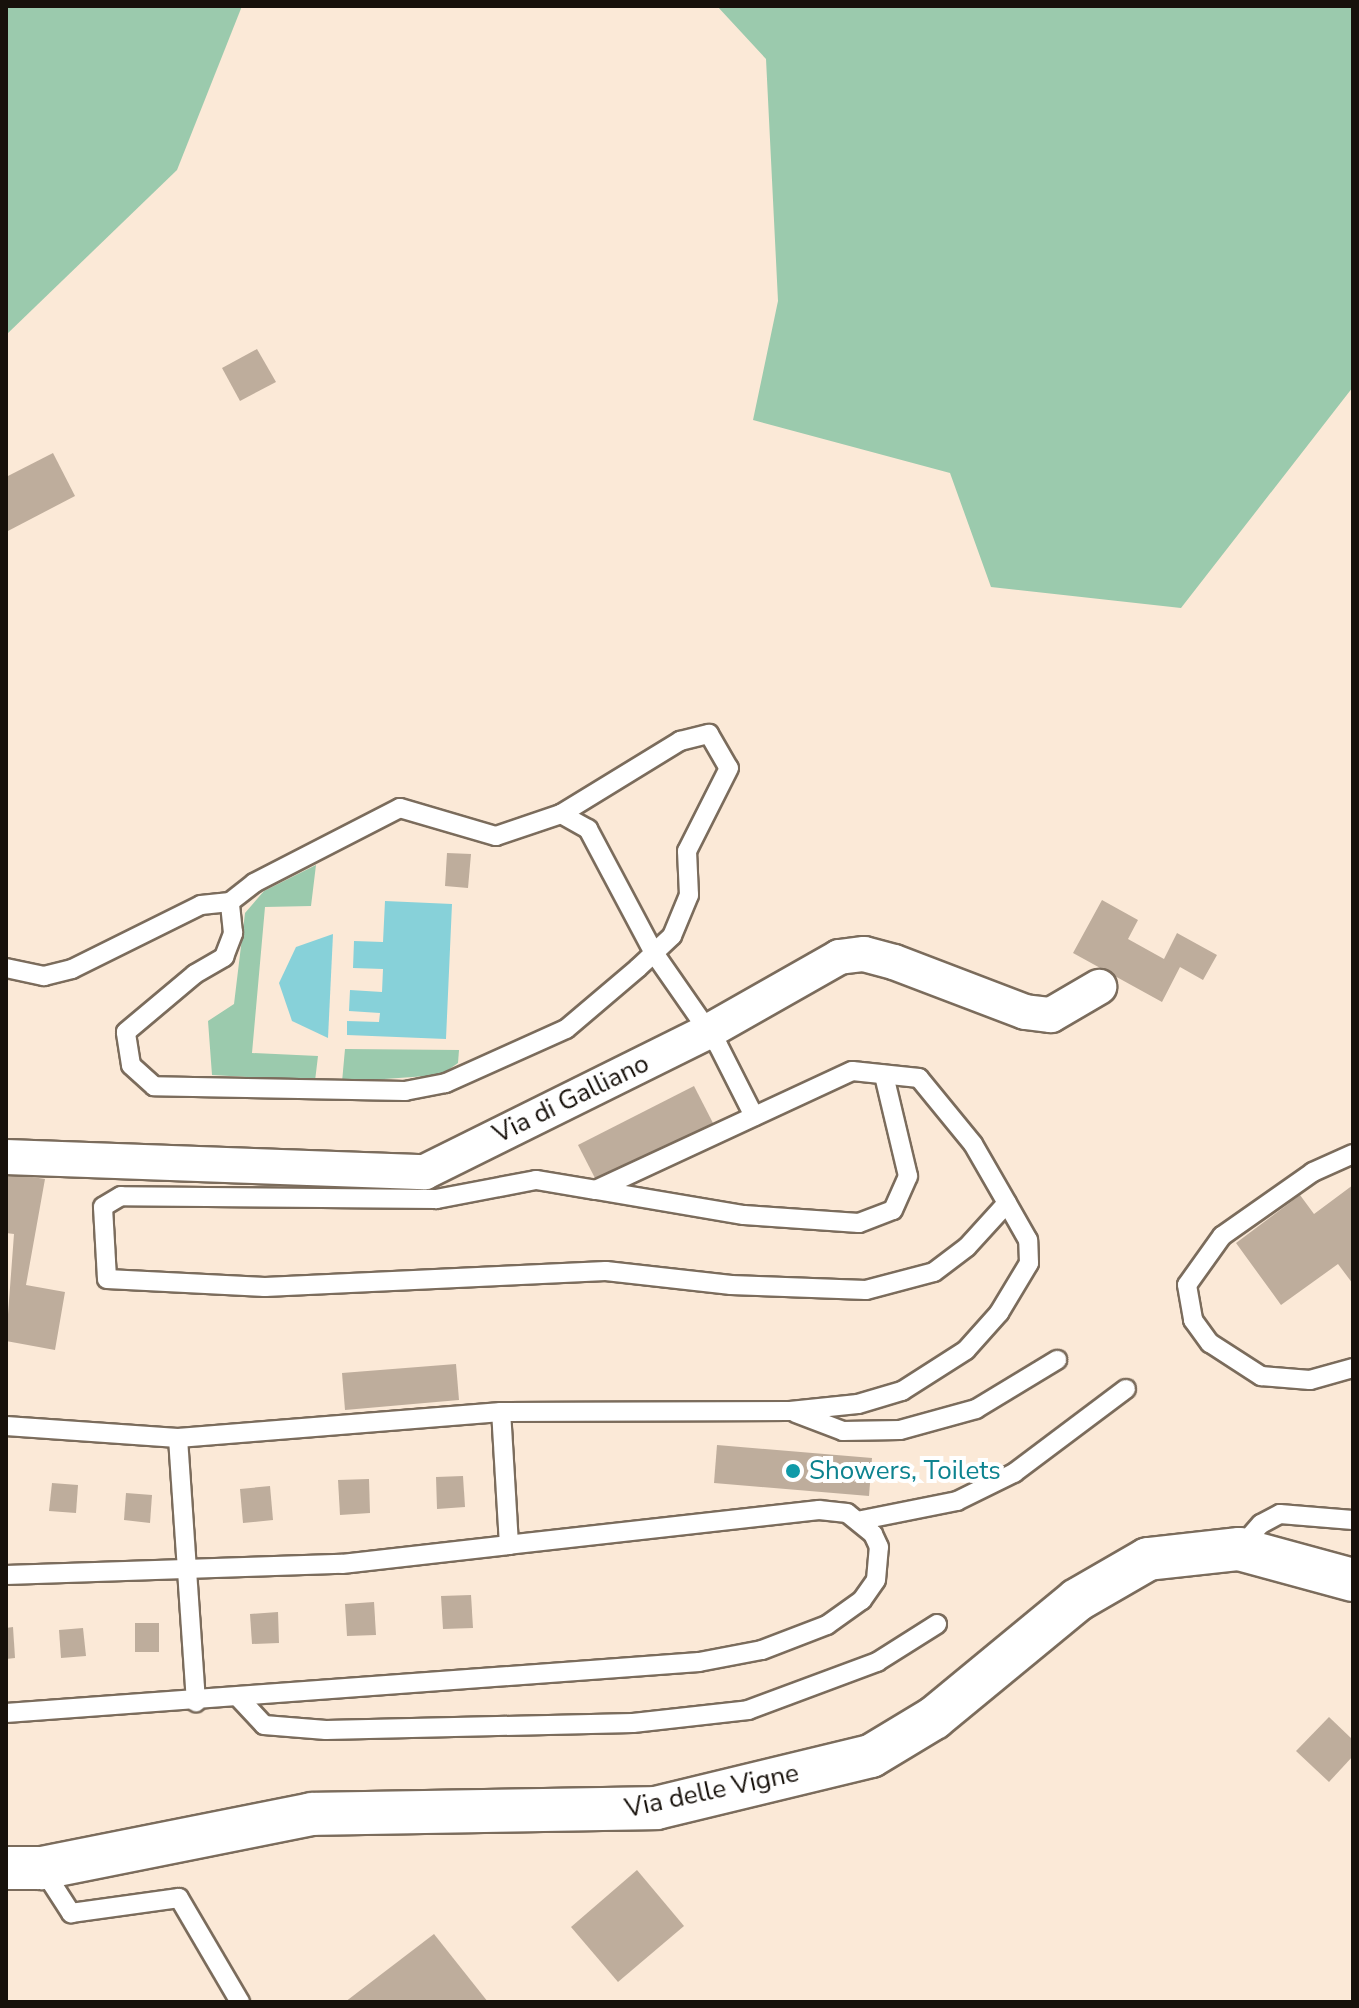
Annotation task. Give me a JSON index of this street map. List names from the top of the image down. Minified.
{"streets":{"street":["Via di Galliano","Via delle Vigne"]},"places":["Showers, Toilets"]}
